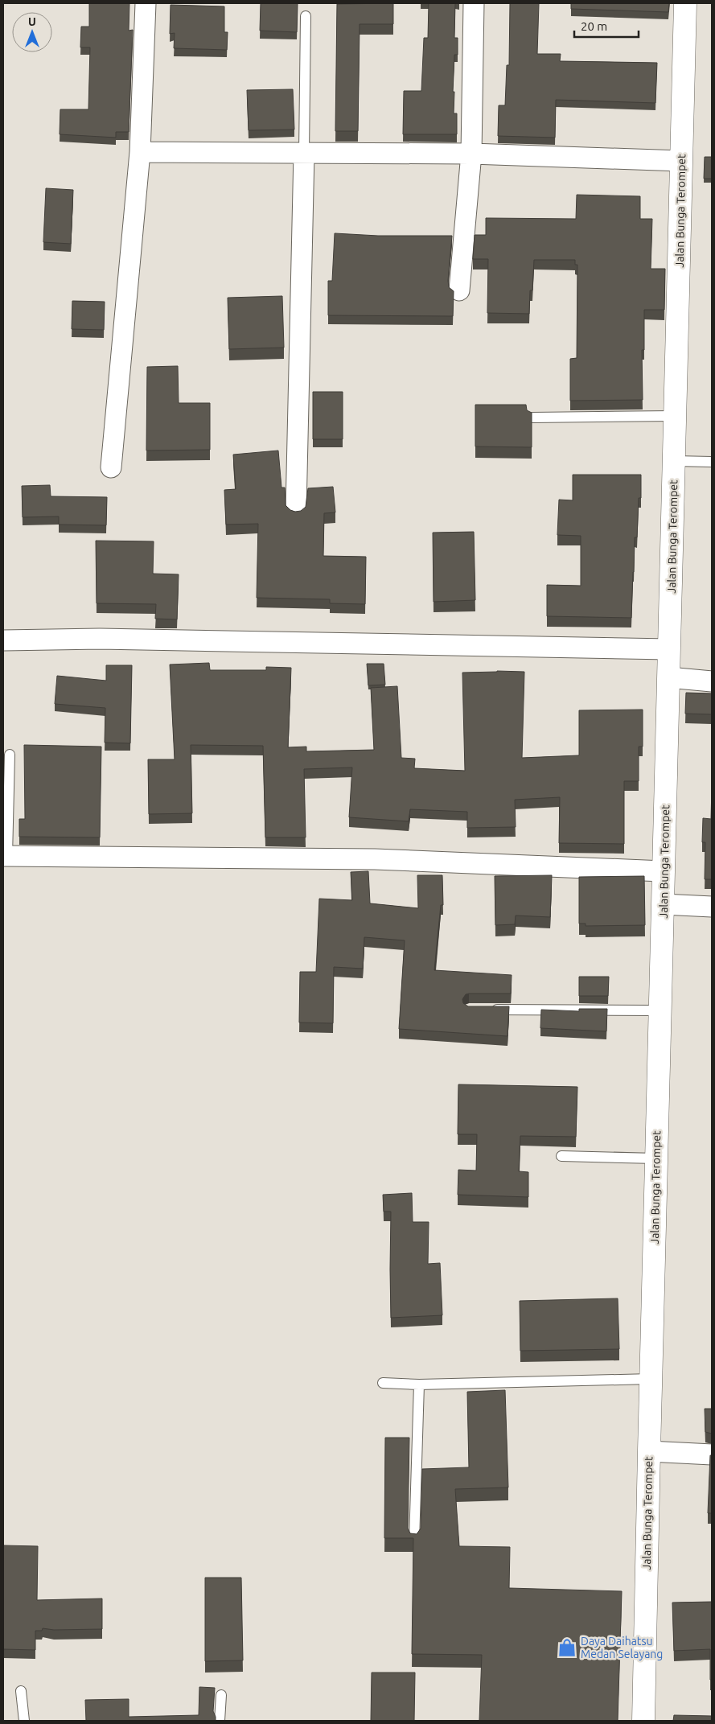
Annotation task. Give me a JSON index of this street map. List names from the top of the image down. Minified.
{"streets":{"street":["Jalan Bunga Terompet"]},"places":{"shop":["Daya Daihatsu Medan Selayang"]},"scale_bar":"20 m","north":"top"}
